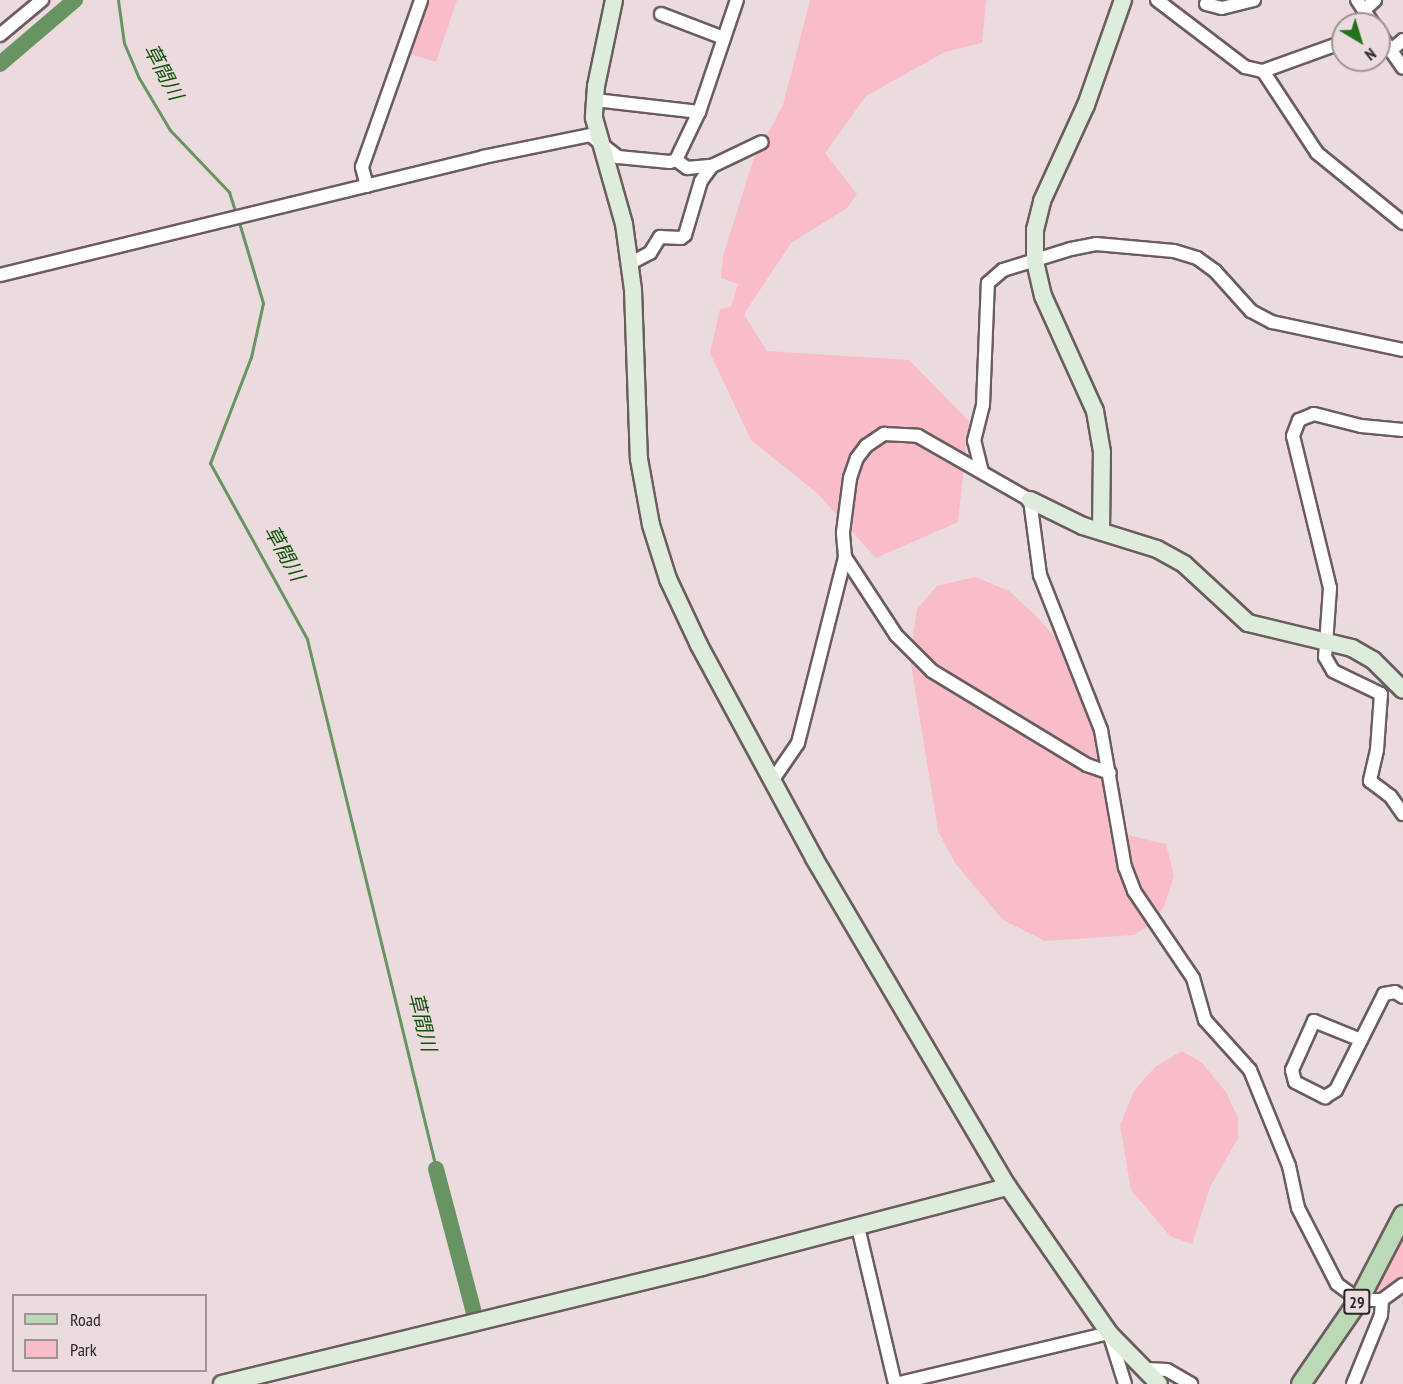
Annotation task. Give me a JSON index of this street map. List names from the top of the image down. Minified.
{"streets":{"main road":["29"]},"water":["草間川"],"legend":["Road","Park"],"north":"bottom right"}
